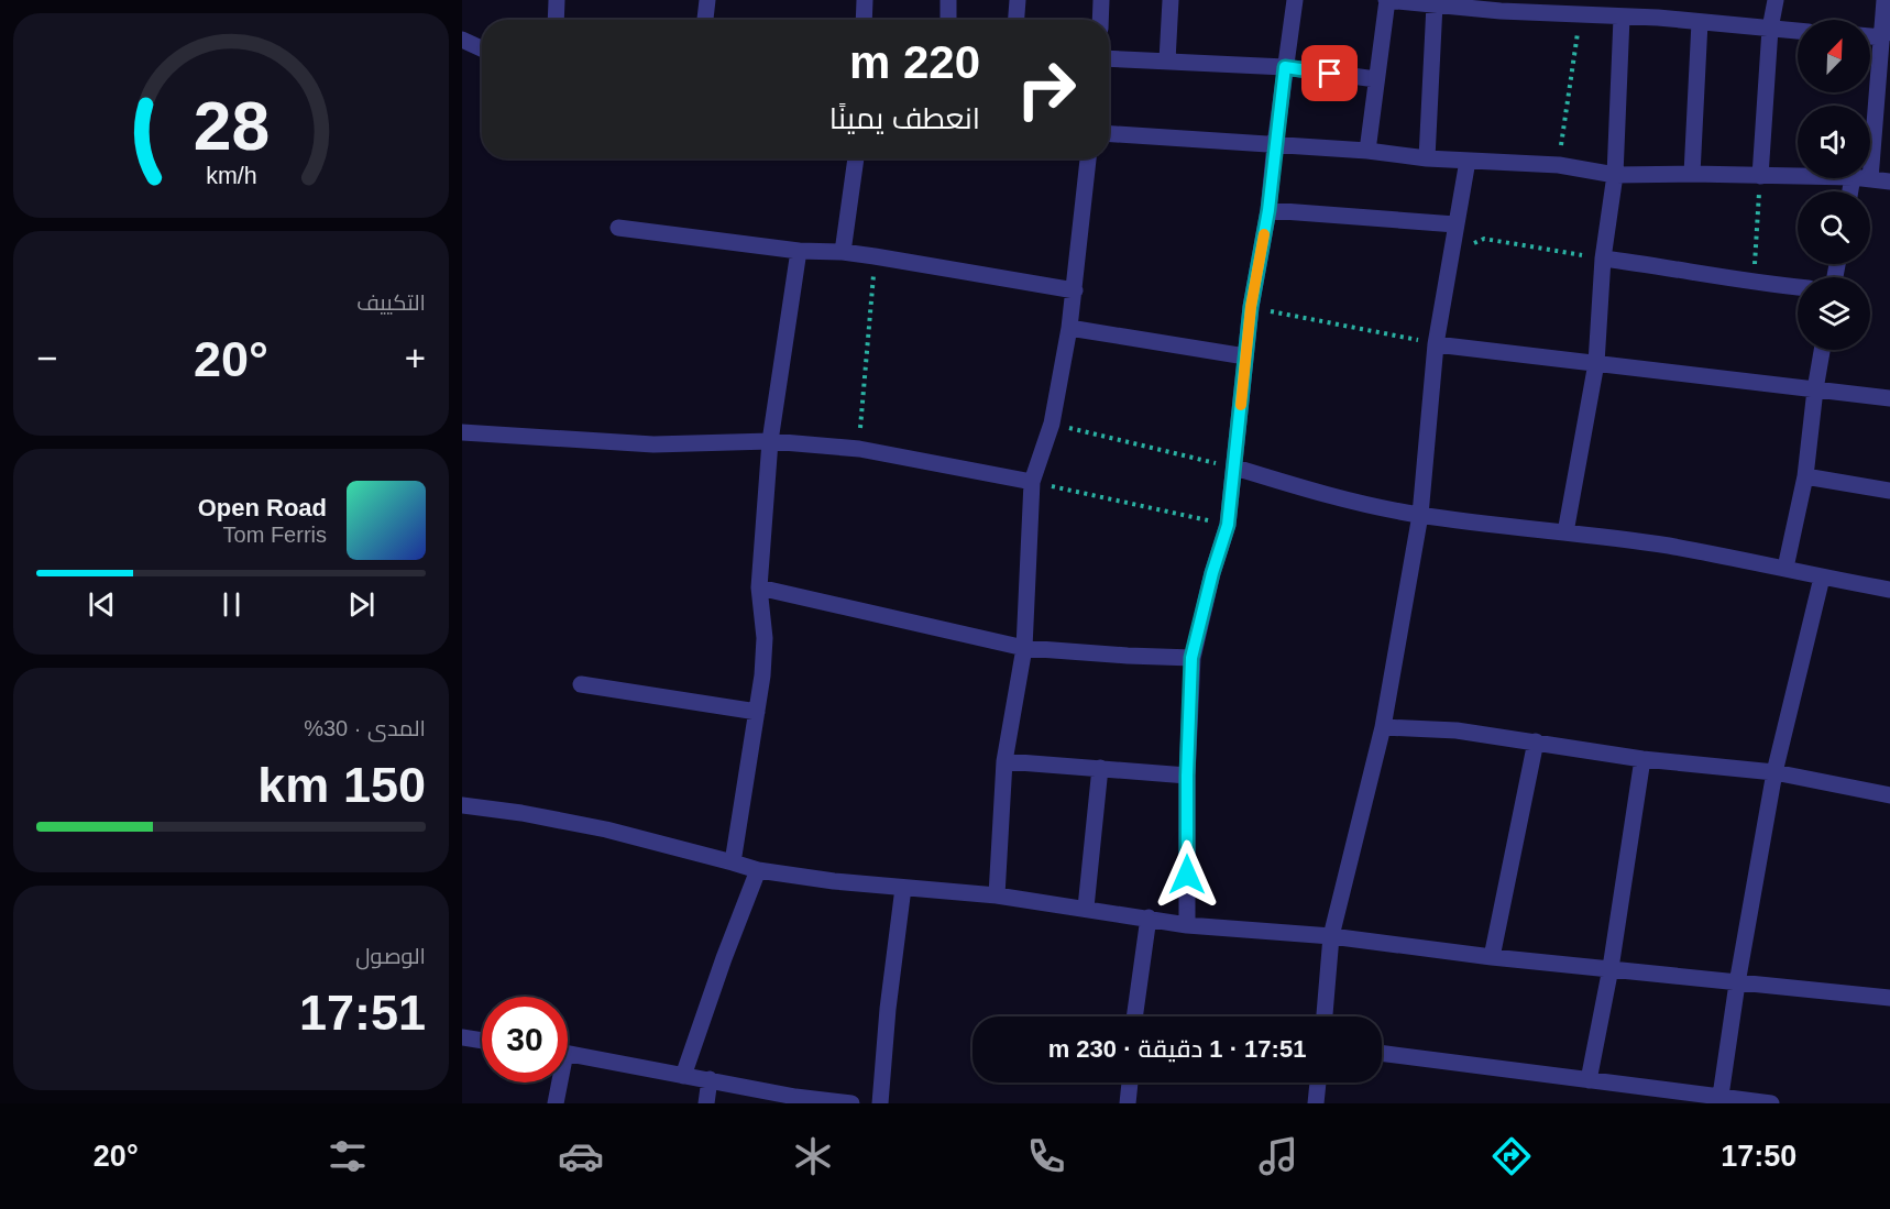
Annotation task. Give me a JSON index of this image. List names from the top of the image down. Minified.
{"north":"top right","page":{"turn":["220 m","انعطف يمينًا"],"tile":["التكييف",["المدى · 30%","150 km"],["الوصول","17:51"]],"heat":["−","20°","+"],"song":["Open Road","Tom Ferris"],"limit":"30","trip":"17:51 · 1 دقيقة · 230 m","tabs":["17:50","20°"],"gauge":["28","km/h"]}}
